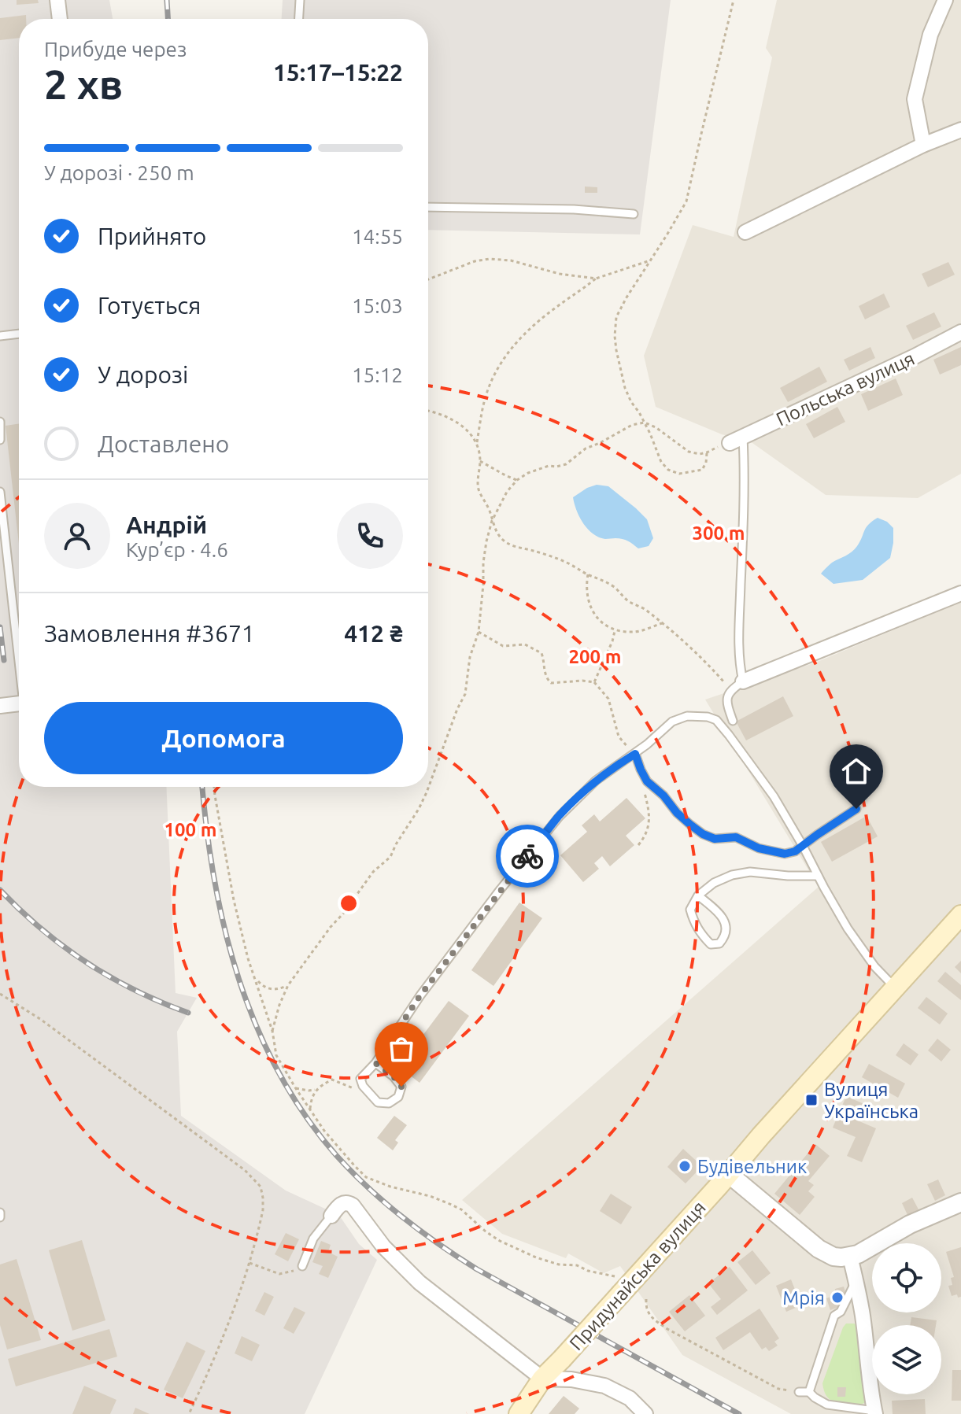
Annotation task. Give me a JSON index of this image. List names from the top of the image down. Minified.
{"streets":{"main road":["Придунайська вулиця"],"street":["Польська вулиця"]},"places":{"transit":["Вулиця Українська"],"other":["Будівельник","Мрія"]},"page":{"heading":["2 хв","Прибуде через","15:17–15:22"],"panel":["Андрій","Кур’єр · 4.6","Замовлення #3671","412 ₴"],"bar":"У дорозі · 250 m","list":[["Прийнято","14:55"],["Готується","15:03"],["У дорозі","15:12"],"Доставлено"],"buttons":"Допомога"},"rings":["300 m","200 m","100 m"]}
